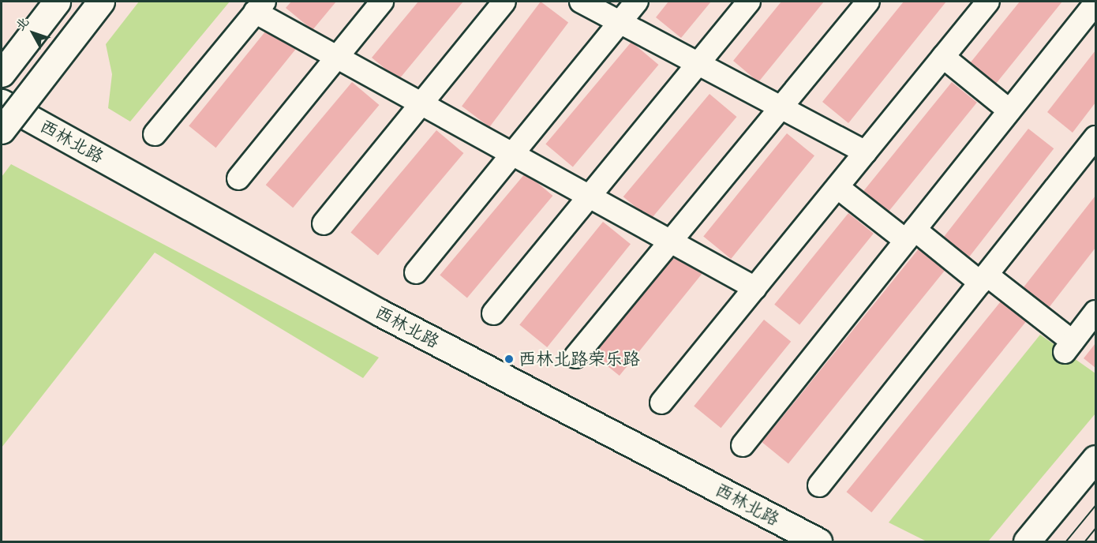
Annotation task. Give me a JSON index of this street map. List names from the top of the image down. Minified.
{"streets":{"main road":["西林北路"]},"places":["西林北路荣乐路"],"north":"top left"}
